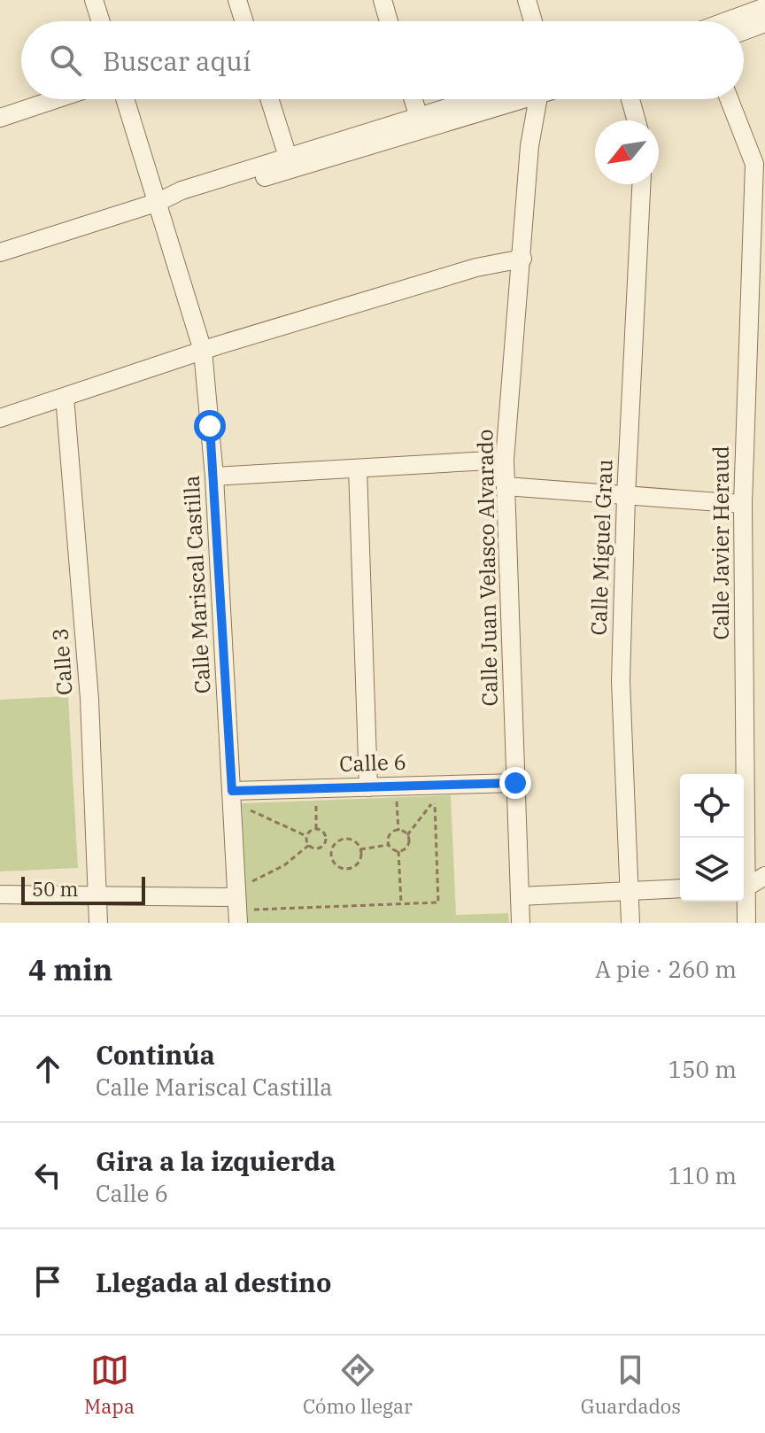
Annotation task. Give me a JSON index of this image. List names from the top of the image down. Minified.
{"streets":{"street":["Calle Javier Heraud","Calle Miguel Grau","Calle Juan Velasco Alvarado","Calle Mariscal Castilla","Calle 3","Calle 6"]},"crossings":[["Calle Juan Velasco Alvarado","Calle 6"],["Calle Mariscal Castilla","Calle 6"]],"scale_bar":"50 m","north":"bottom left","page":{"search":"Buscar aquí","scale":"50 m","heading":["4 min","A pie · 260 m"],"list":[["Continúa","Calle Mariscal Castilla","150 m"],["Gira a la izquierda","Calle 6","110 m"],"Llegada al destino"],"nav":["Mapa","Cómo llegar","Guardados"]}}
